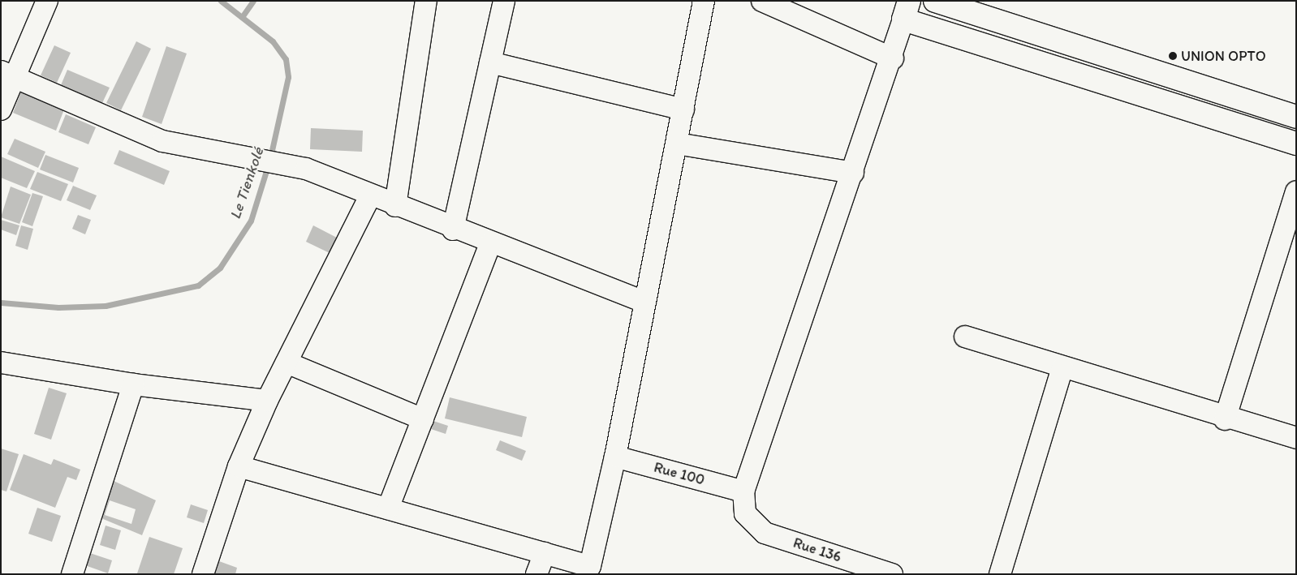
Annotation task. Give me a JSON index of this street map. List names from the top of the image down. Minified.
{"streets":{"street":["Rue 100","Rue 136"]},"crossings":[["Rue 100","Rue 136"]],"water":["Le Tienkolé"],"places":["UNION OPTO"]}
